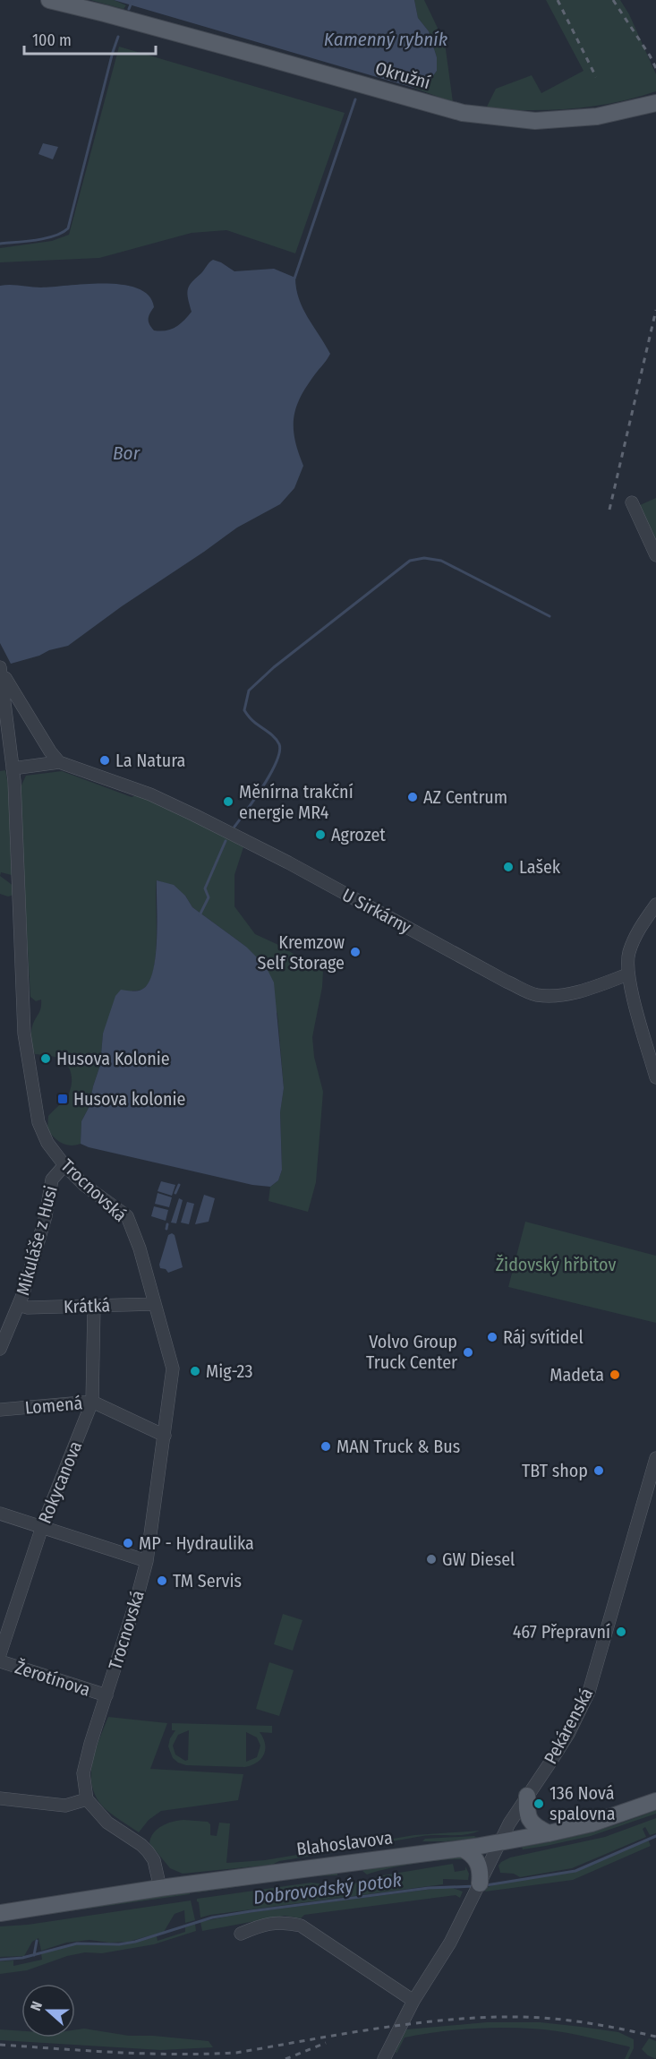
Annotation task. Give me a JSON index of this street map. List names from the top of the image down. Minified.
{"streets":{"main road":["Okružní","Blahoslavova"],"street":["U Sirkárny","Trocnovská","Mikuláše z Husi","Krátká","Lomená","Rokycanova","Žerotínova","Pekárenská"]},"crossings":[["U Sirkárny","Trocnovská"],["Trocnovská","Mikuláše z Husi"],["Trocnovská","Krátká"],["Trocnovská","Lomená"],["Trocnovská","Žerotínova"],["Mikuláše z Husi","Krátká"],["Krátká","Rokycanova"],["Lomená","Rokycanova"],["Pekárenská","Blahoslavova"]],"water":["Kamenný rybník","Bor","Dobrovodský potok"],"parks":["Židovský hřbitov"],"places":{"other":["La Natura","AZ Centrum","Měnírna trakční energie MR4","Agrozet","Lašek","Kremzow Self Storage","Husova Kolonie","Ráj svítidel","Volvo Group Truck Center","Mig-23","Madeta","MAN Truck & Bus","TBT shop","MP - Hydraulika","GW Diesel","TM Servis","467 Přepravní","136 Nová spalovna"],"transit":["Husova kolonie"]},"scale_bar":"100 m","north":"left"}
